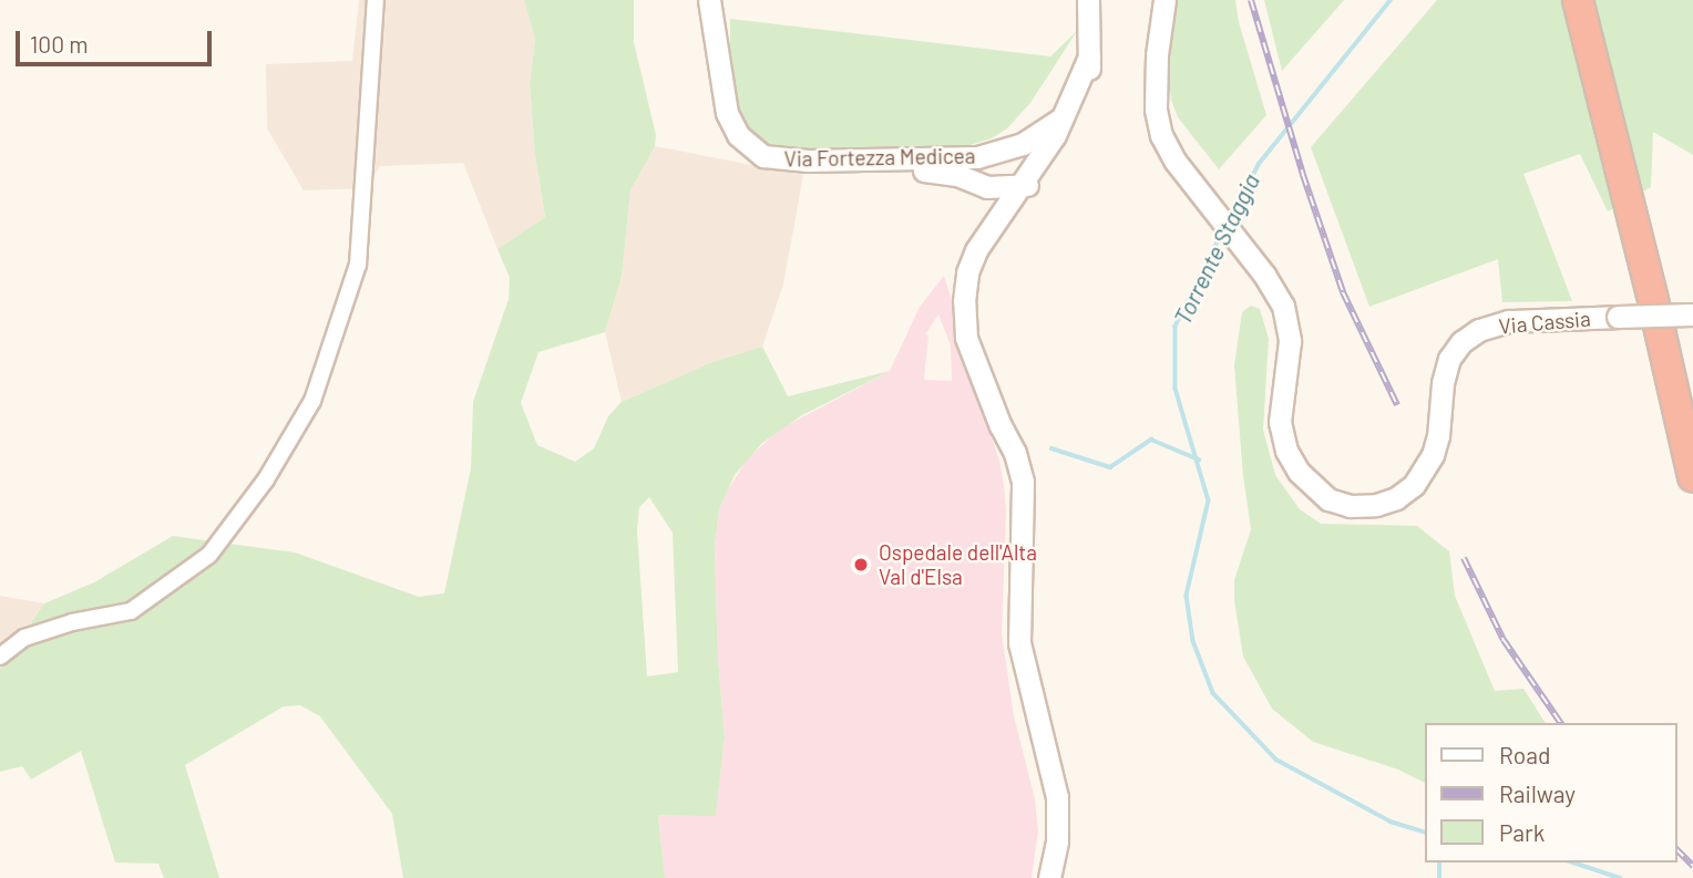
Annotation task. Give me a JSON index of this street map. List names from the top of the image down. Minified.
{"streets":{"main road":["Via Fortezza Medicea","Via Cassia"]},"water":["Torrente Staggia"],"places":["Ospedale dell'Alta Val d'Elsa"],"legend":["Road","Railway","Park"],"scale_bar":"100 m"}
